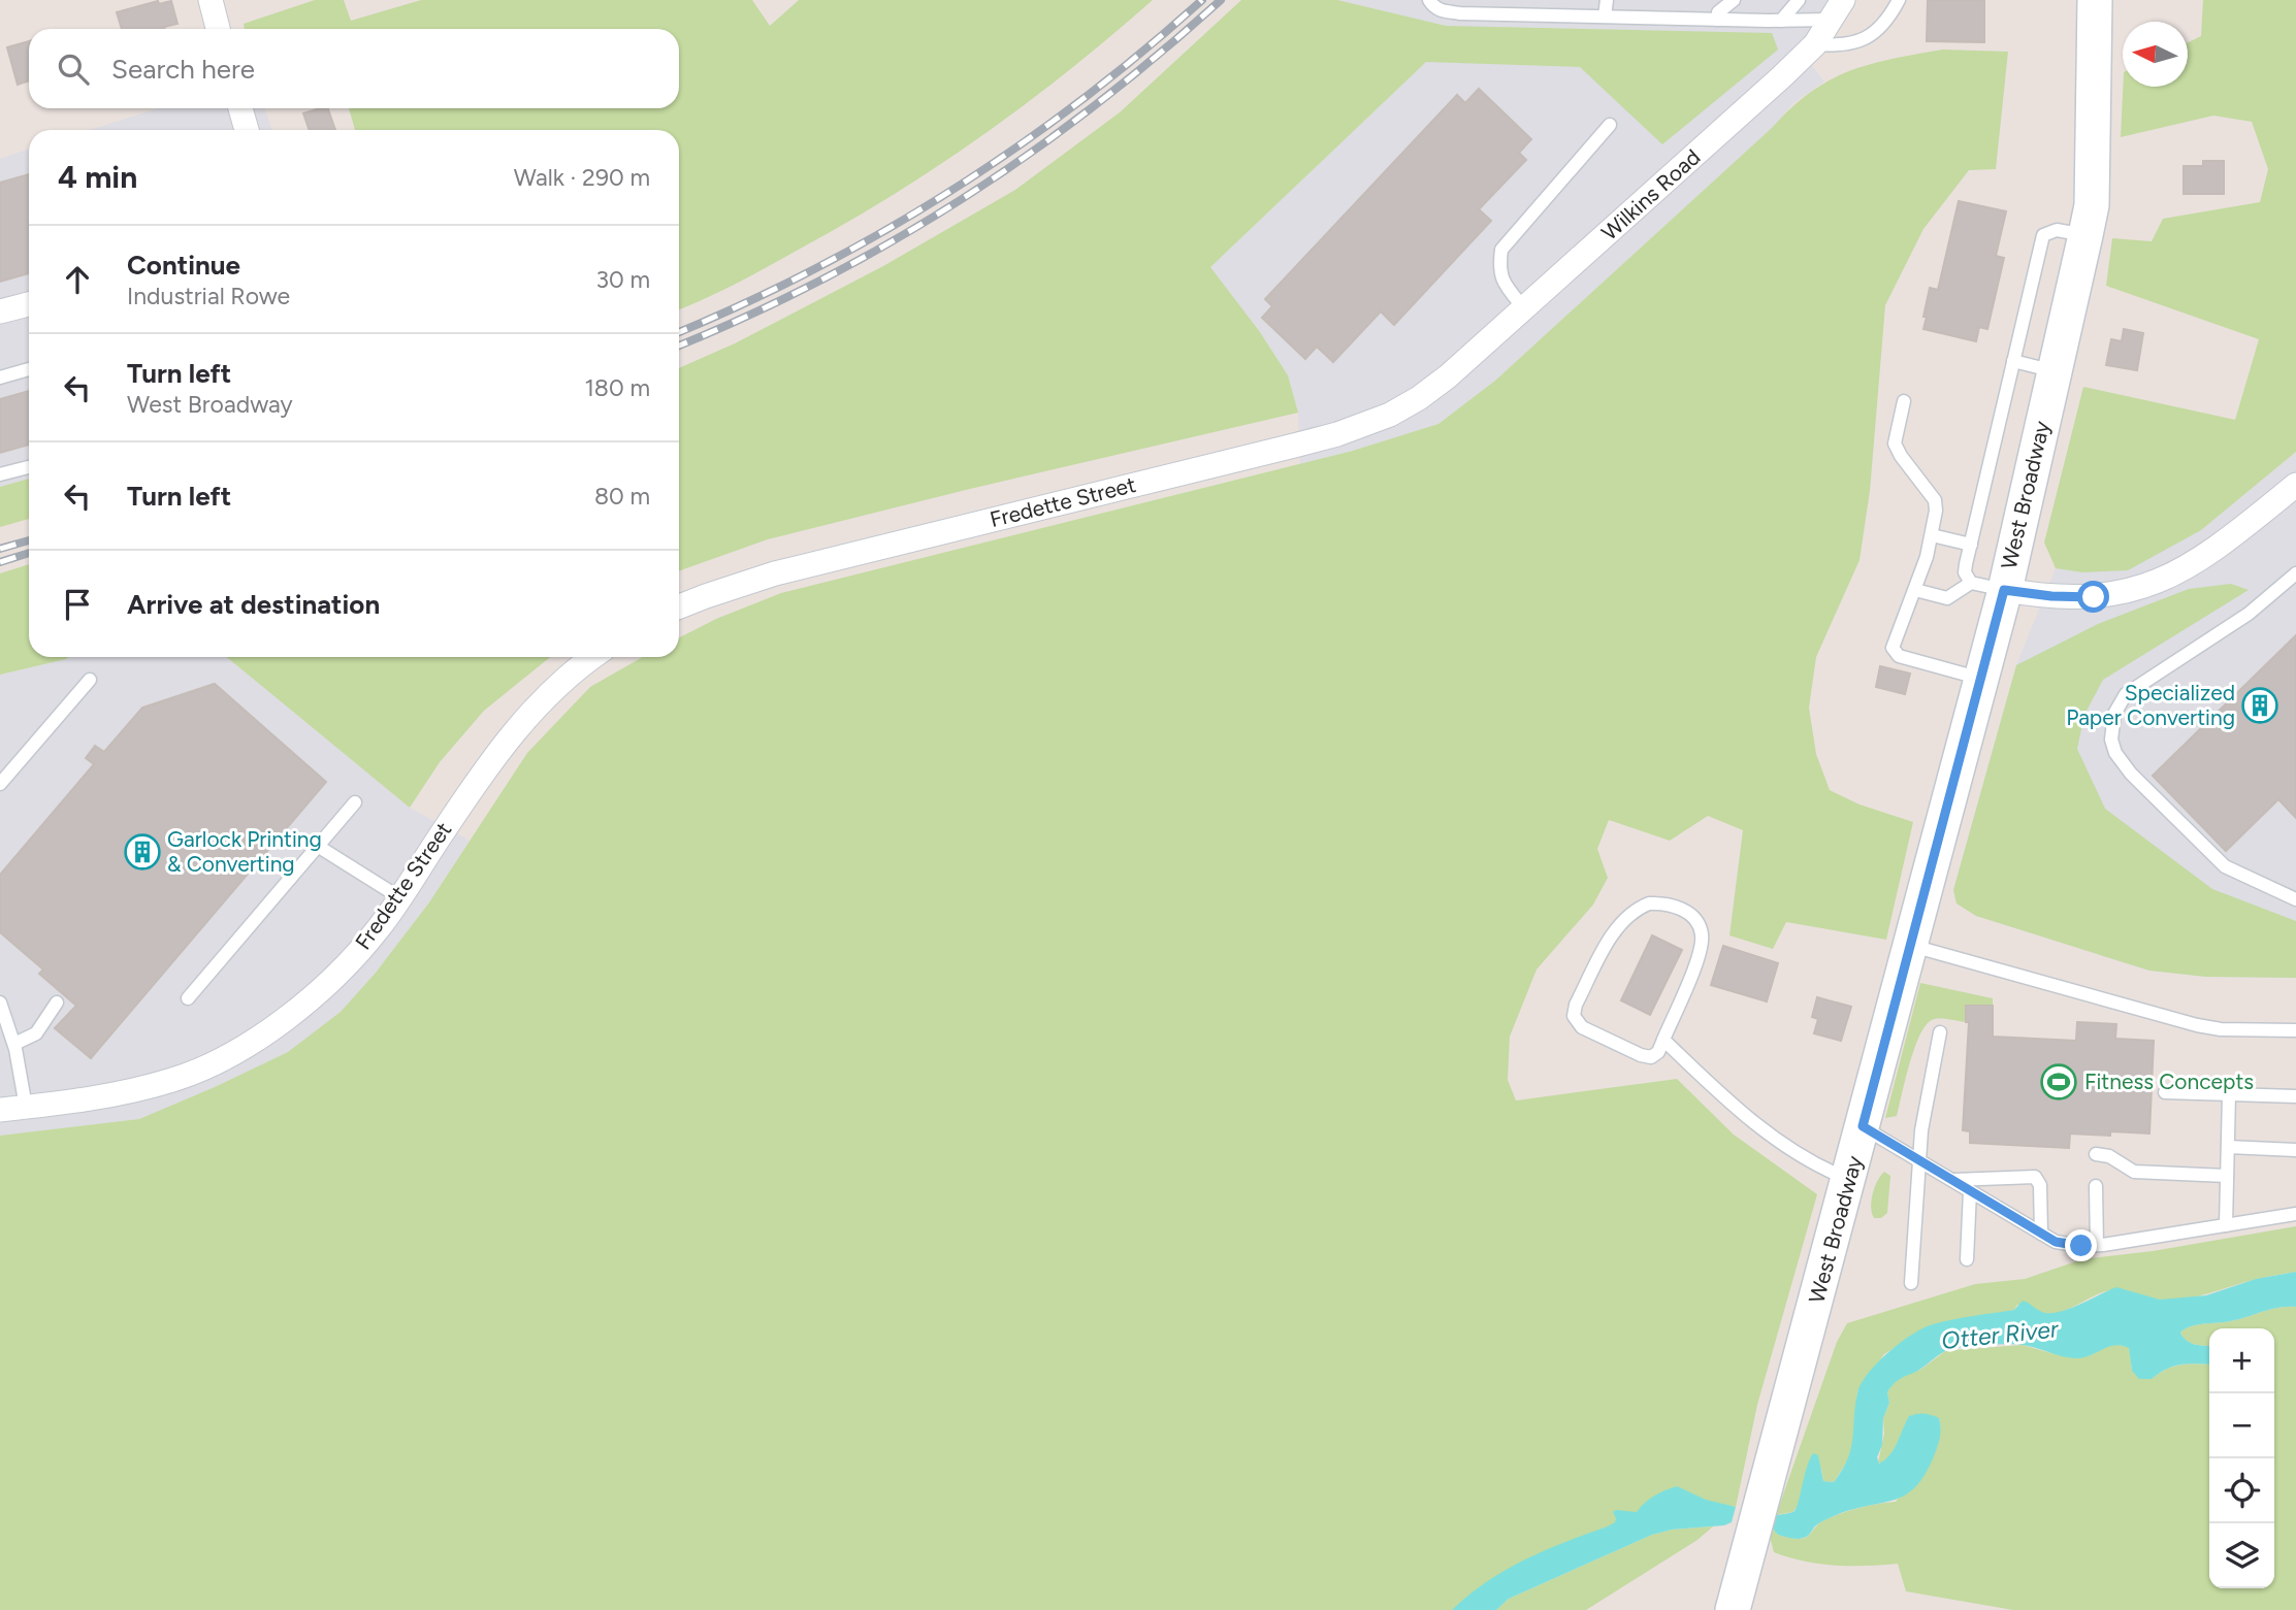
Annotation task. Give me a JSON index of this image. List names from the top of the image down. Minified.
{"streets":{"main road":["West Broadway"],"street":["Wilkins Road","Fredette Street"]},"crossings":[["Wilkins Road","Fredette Street"]],"water":["Otter River"],"places":{"building":["Specialized Paper Converting","Garlock Printing & Converting"],"sports":["Fitness Concepts"]},"north":"left","page":{"search":"Search here","heading":["4 min","Walk · 290 m"],"list":[["Continue","Industrial Rowe","30 m"],["Turn left","West Broadway","180 m"],["Turn left","80 m"],"Arrive at destination"],"map_buttons":["+","−"]}}
